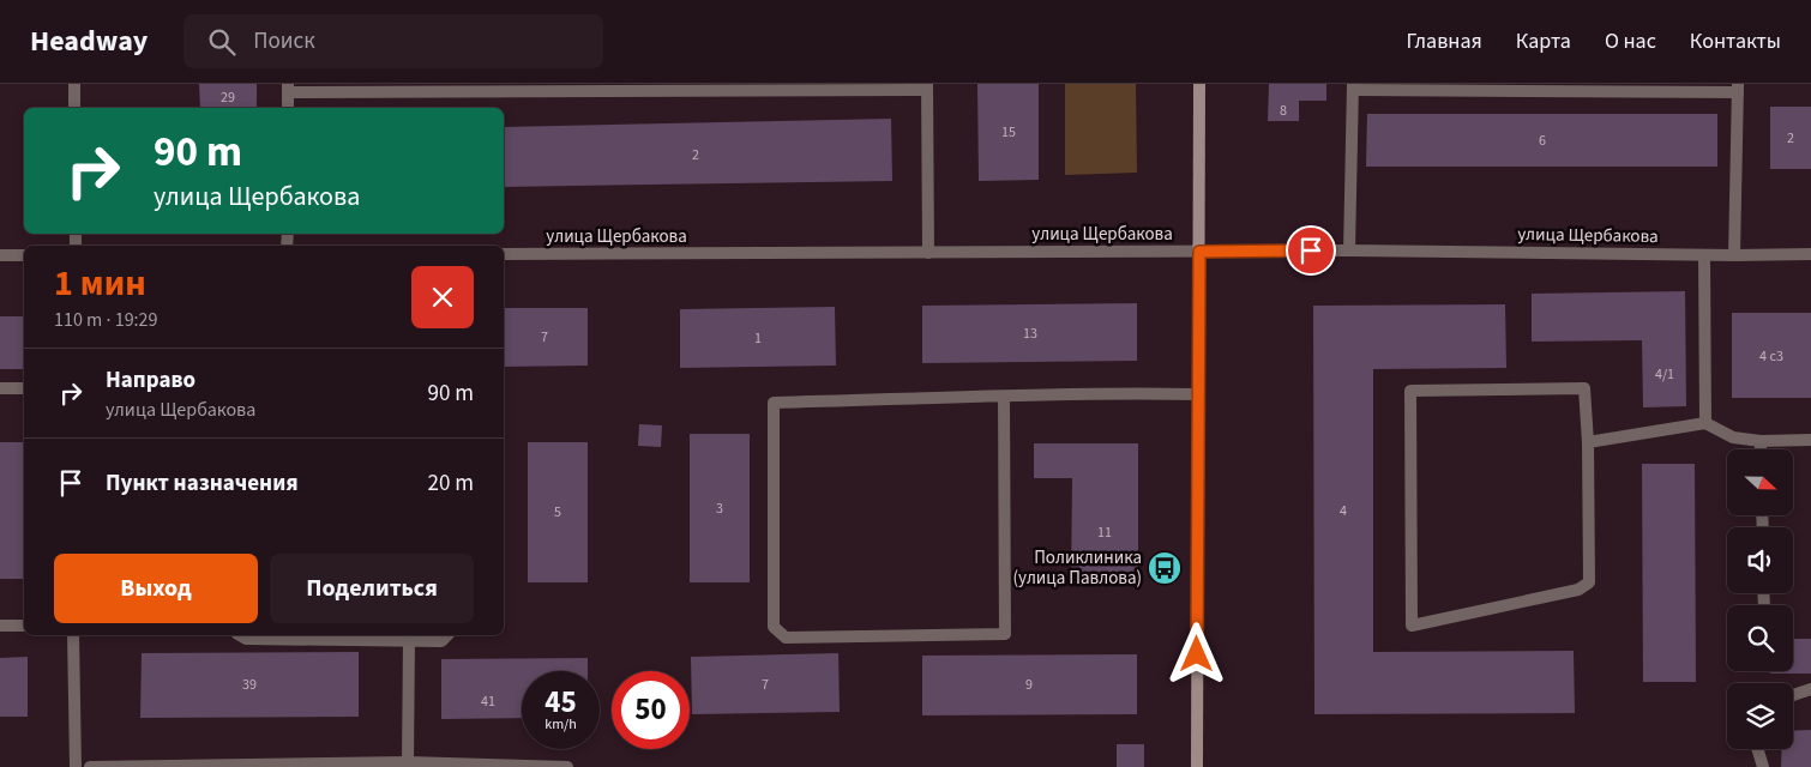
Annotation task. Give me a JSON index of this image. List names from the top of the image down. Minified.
{"streets":{"street":["улица Щербакова"]},"places":{"bus stop":["Поликлиника (улица Павлова)"]},"house_numbers":["29","8","15","2","6","2","13","7","1","4 с3","4/1","3","4","5","11","39","7","9","41"],"north":"right","page":{"header":"Headway","search":"Поиск","nav":["Главная","Карта","О нас","Контакты"],"turn":["90 m","улица Щербакова"],"heading":["1 мин","110 m · 19:29"],"list":[{"name":"Направо","note":"улица Щербакова","value":"90 m"},{"name":"Пункт назначения","value":"20 m"}],"buttons":["Выход","Поделиться"],"speed":"45 km/h","limit":"50"}}
